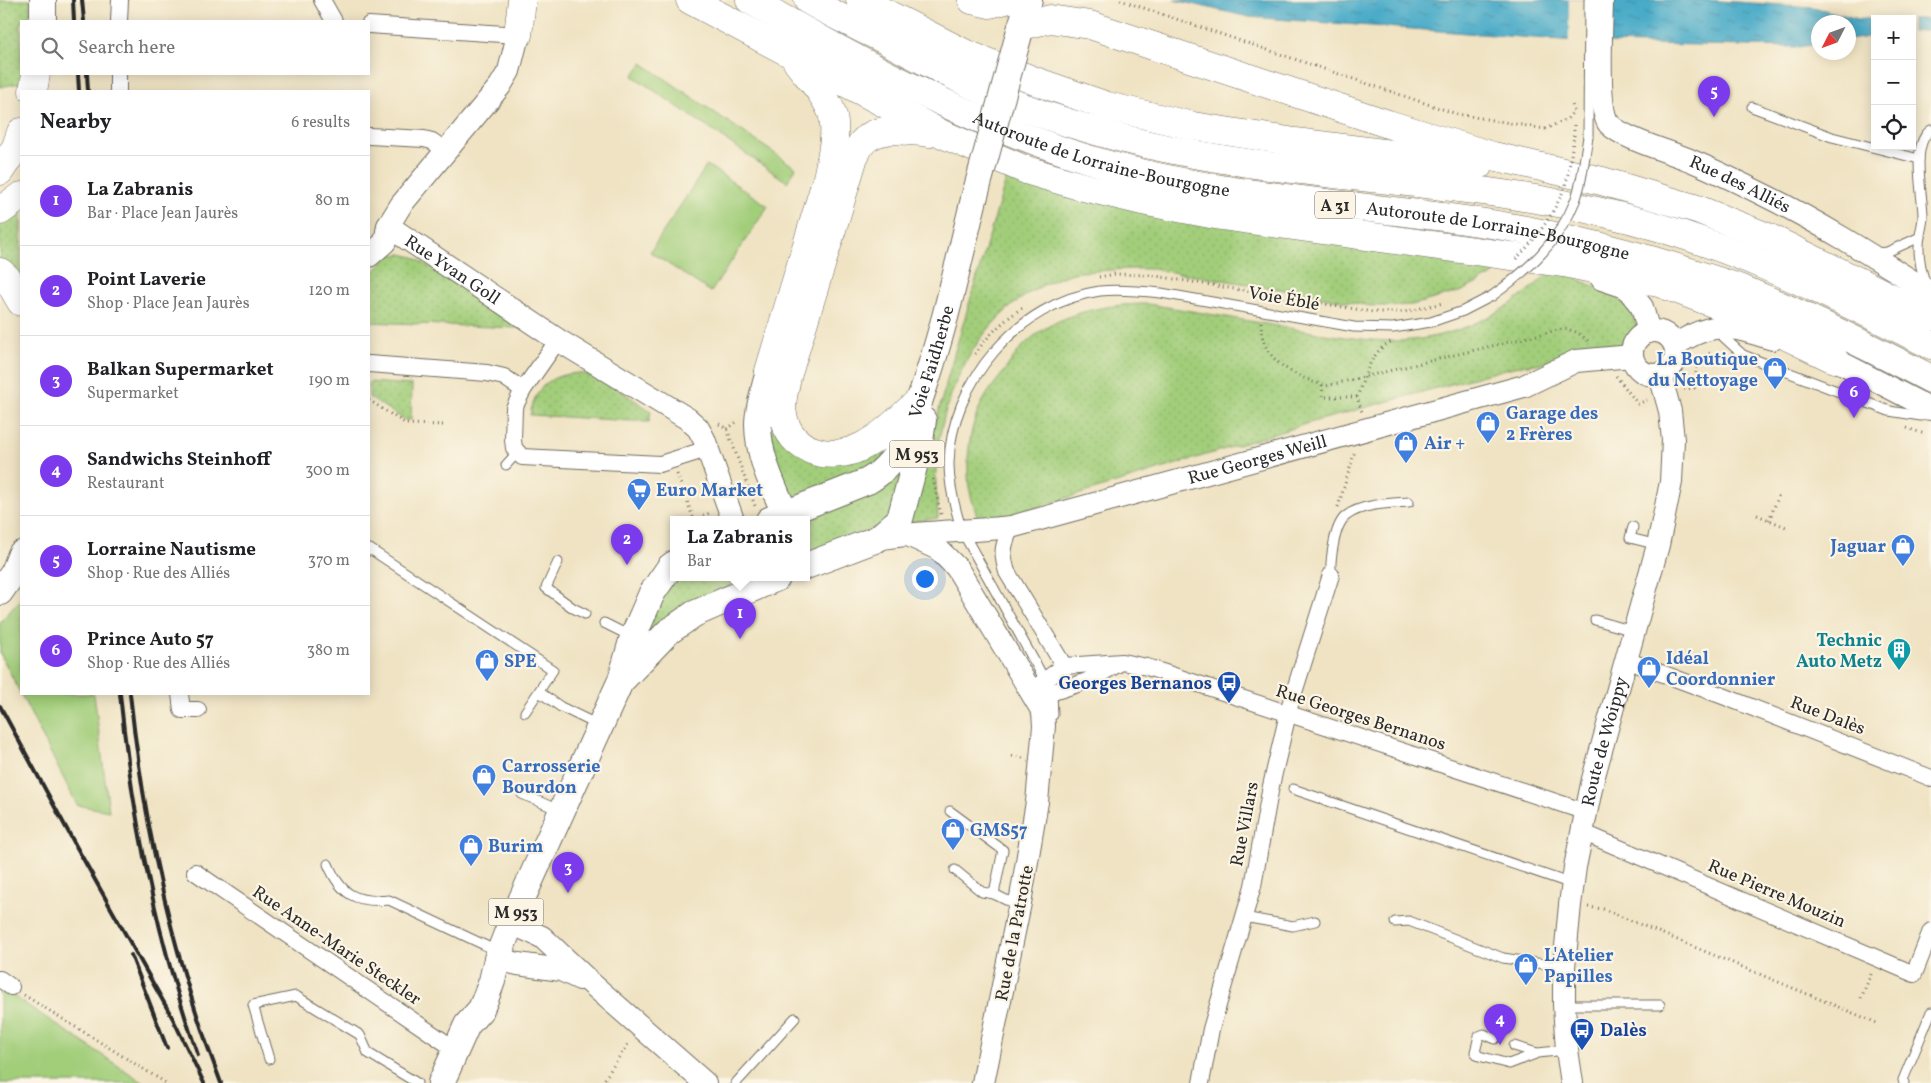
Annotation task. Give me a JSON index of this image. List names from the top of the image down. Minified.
{"streets":{"highway":["Autoroute de Lorraine-Bourgogne","A 31"],"main road":["Rue des Alliés","Rue Yvan Goll","Voie Faidherbe","M 953","Rue Georges Weill","Route de Woippy","Rue de la Patrotte"],"street":["Rue Dalès","Rue Georges Bernanos","Rue Villars","Rue Pierre Mouzin","Rue Anne-Marie Steckler"],"lane":["Voie Éblé"]},"crossings":[["Rue des Alliés","Voie Éblé"],["Voie Éblé","Rue Georges Weill"],["Voie Éblé","Rue de la Patrotte"],["Voie Faidherbe","M 953"],["M 953","Rue Georges Weill"],["M 953","Rue Anne-Marie Steckler"],["Rue Georges Weill","Route de Woippy"],["Rue Georges Weill","Rue de la Patrotte"],["Rue Dalès","Route de Woippy"],["Rue Georges Bernanos","Route de Woippy"],["Rue Georges Bernanos","Rue Villars"],["Rue Georges Bernanos","Rue Pierre Mouzin"],["Route de Woippy","Rue Pierre Mouzin"]],"places":{"shop":["La Boutique du Nettoyage","Garage des 2 Frères","Air +","Jaguar","SPE","Idéal Coordonnier","Carrosserie Bourdon","GMS57","Burim","L'Atelier Papilles"],"supermarket":["Euro Market"],"building":["Technic Auto Metz"],"bus stop":["Georges Bernanos","Dalès"]},"north":"bottom left","page":{"map_buttons":["+","−"],"search":"Search here","pins":["5","6","2","1","3","4"],"heading":["Nearby","6 results"],"list":[{"mark":"1","name":"La Zabranis","note":"Bar · Place Jean Jaurès","value":"80 m"},{"mark":"2","name":"Point Laverie","note":"Shop · Place Jean Jaurès","value":"120 m"},{"mark":"3","name":"Balkan Supermarket","note":"Supermarket","value":"190 m"},{"mark":"4","name":"Sandwichs Steinhoff","note":"Restaurant","value":"300 m"},{"mark":"5","name":"Lorraine Nautisme","note":"Shop · Rue des Alliés","value":"370 m"},{"mark":"6","name":"Prince Auto 57","note":"Shop · Rue des Alliés","value":"380 m"}],"popup":["La Zabranis","Bar"]}}
